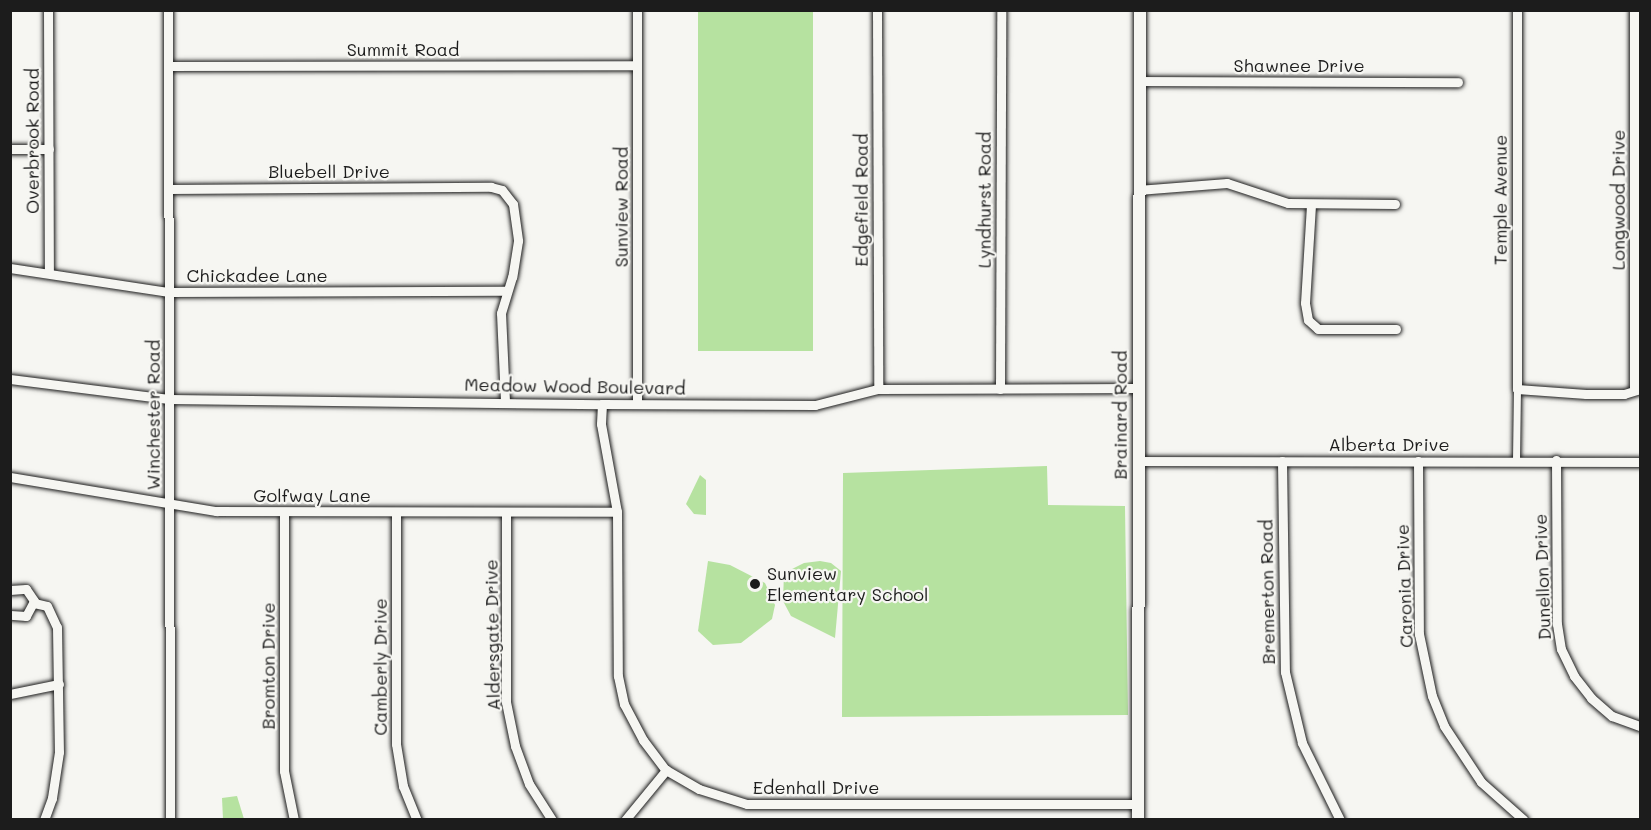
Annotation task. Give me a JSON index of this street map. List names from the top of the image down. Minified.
{"streets":{"main road":["Brainard Road"],"street":["Summit Road","Shawnee Drive","Overbrook Road","Bluebell Drive","Edgefield Road","Lyndhurst Road","Temple Avenue","Longwood Drive","Sunview Road","Chickadee Lane","Meadow Wood Boulevard","Winchester Road","Alberta Drive","Golfway Lane","Dunellon Drive","Caronia Drive","Bremerton Road","Aldersgate Drive","Bromton Drive","Camberly Drive","Edenhall Drive"]},"crossings":[["Summit Road","Sunview Road"],["Summit Road","Winchester Road"],["Shawnee Drive","Brainard Road"],["Overbrook Road","Chickadee Lane"],["Bluebell Drive","Chickadee Lane"],["Bluebell Drive","Winchester Road"],["Edgefield Road","Meadow Wood Boulevard"],["Lyndhurst Road","Meadow Wood Boulevard"],["Sunview Road","Meadow Wood Boulevard"],["Chickadee Lane","Winchester Road"],["Meadow Wood Boulevard","Winchester Road"],["Meadow Wood Boulevard","Brainard Road"],["Meadow Wood Boulevard","Edenhall Drive"],["Winchester Road","Golfway Lane"],["Brainard Road","Alberta Drive"],["Brainard Road","Edenhall Drive"],["Alberta Drive","Dunellon Drive"],["Alberta Drive","Caronia Drive"],["Alberta Drive","Bremerton Road"],["Golfway Lane","Aldersgate Drive"],["Golfway Lane","Bromton Drive"],["Golfway Lane","Camberly Drive"],["Golfway Lane","Edenhall Drive"]],"places":["Sunview Elementary School"]}
